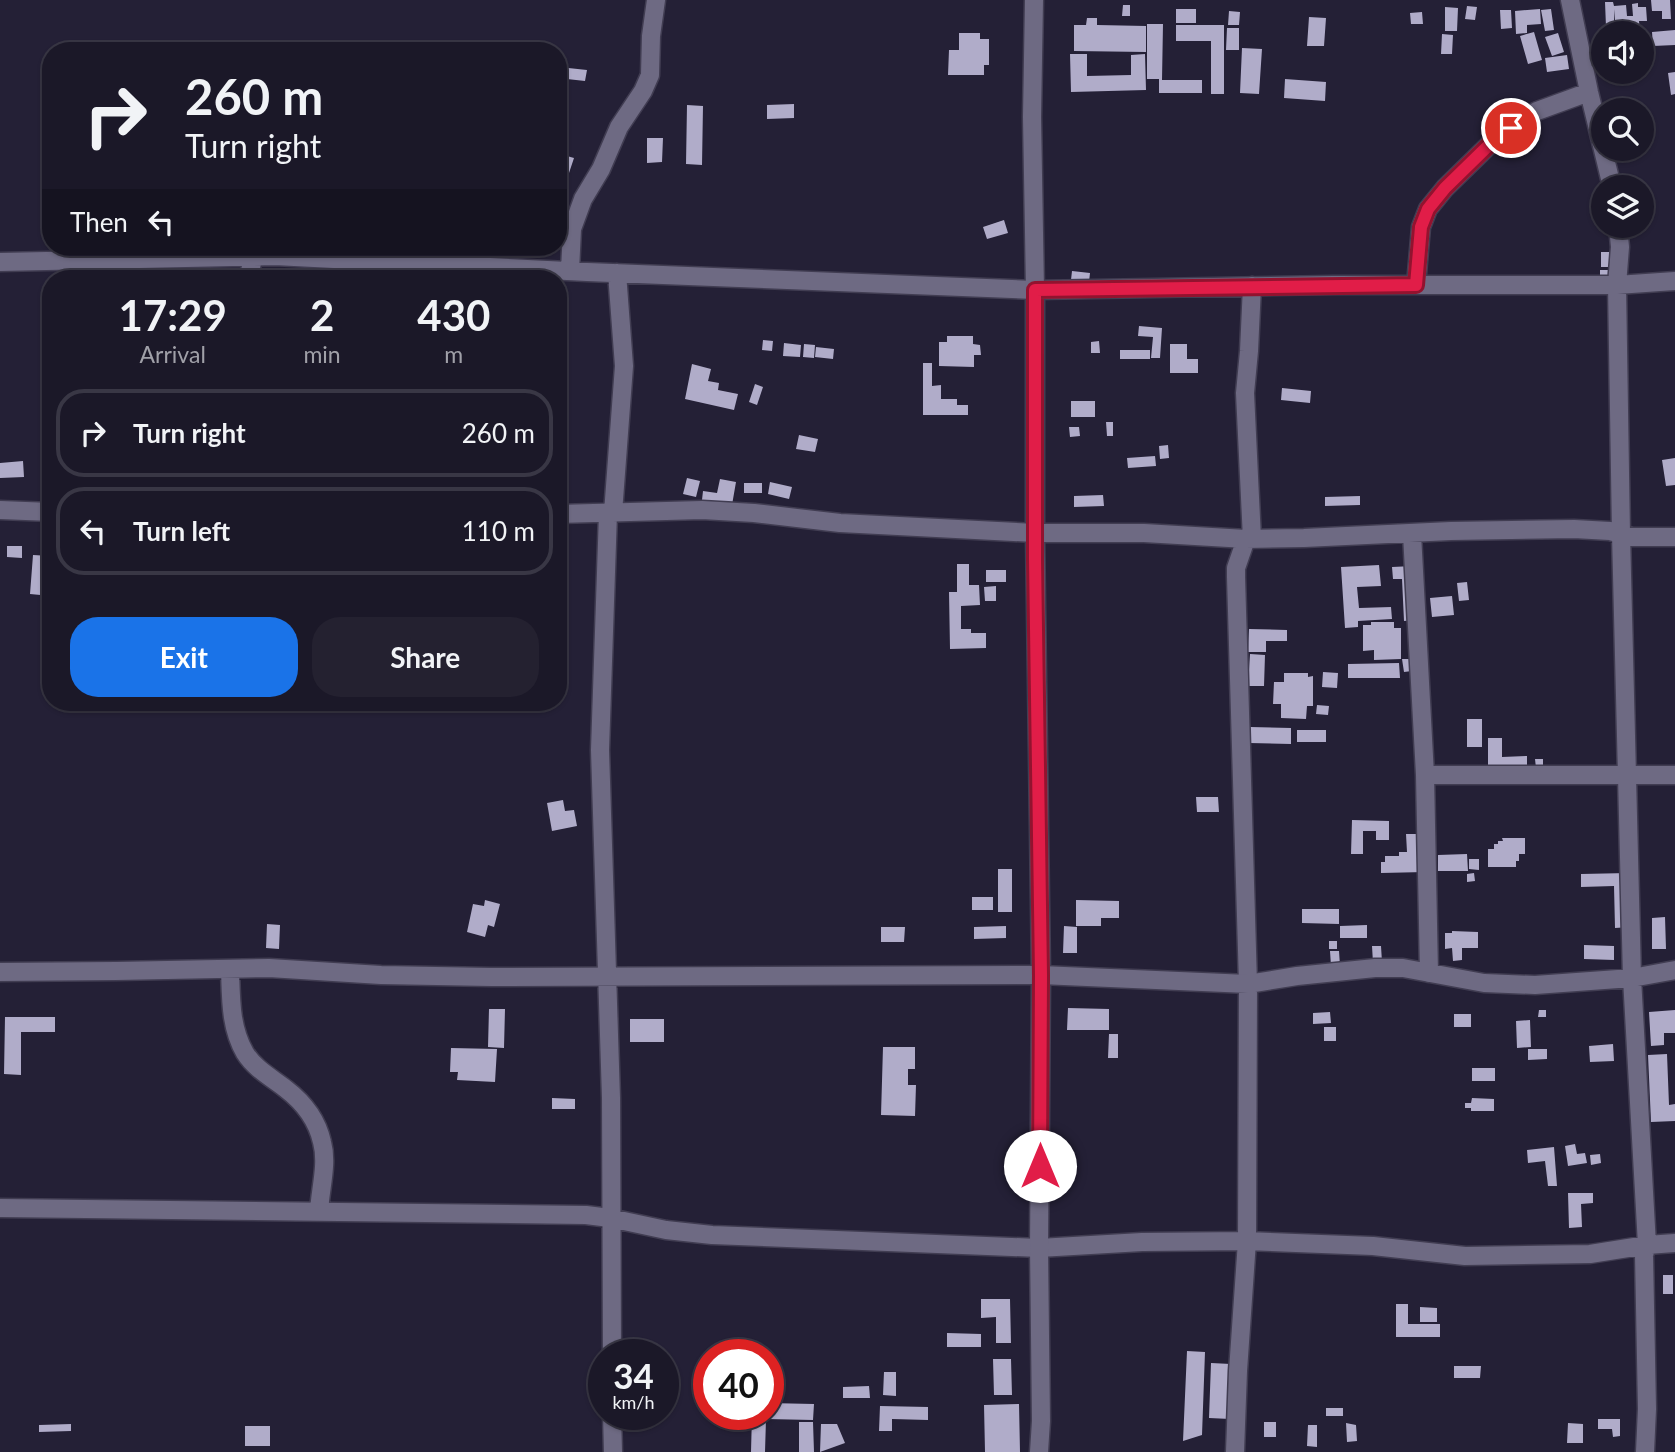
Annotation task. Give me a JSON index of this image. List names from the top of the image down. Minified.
{"page":{"turn":["260 m","Turn right"],"then":"Then","eta":["17:29","Arrival","2","min","430","m"],"list":[{"name":"Turn right","value":"260 m"},{"name":"Turn left","value":"110 m"}],"buttons":["Exit","Share"],"speed":"34 km/h","limit":"40"}}
